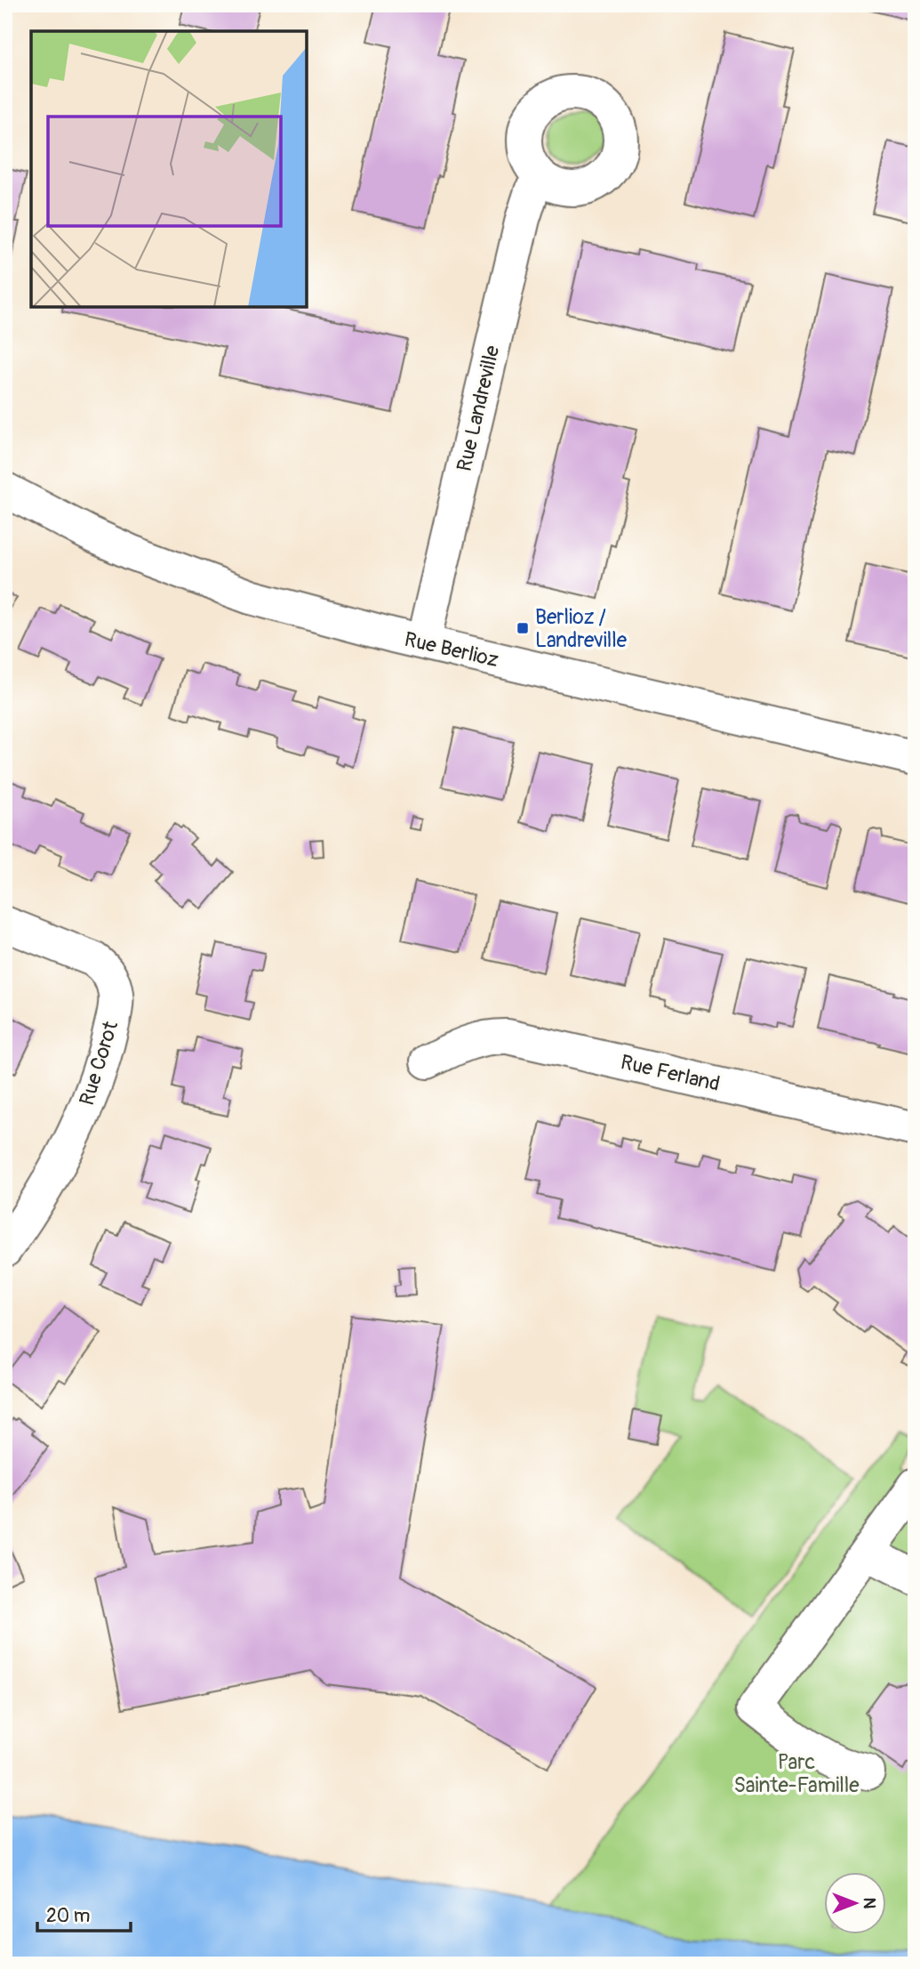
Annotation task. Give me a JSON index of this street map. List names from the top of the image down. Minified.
{"streets":{"street":["Rue Landreville","Rue Berlioz","Rue Corot","Rue Ferland"]},"crossings":[["Rue Landreville","Rue Berlioz"]],"parks":["Parc Sainte-Famille"],"places":{"transit":["Berlioz / Landreville"]},"scale_bar":"20 m","north":"right"}
